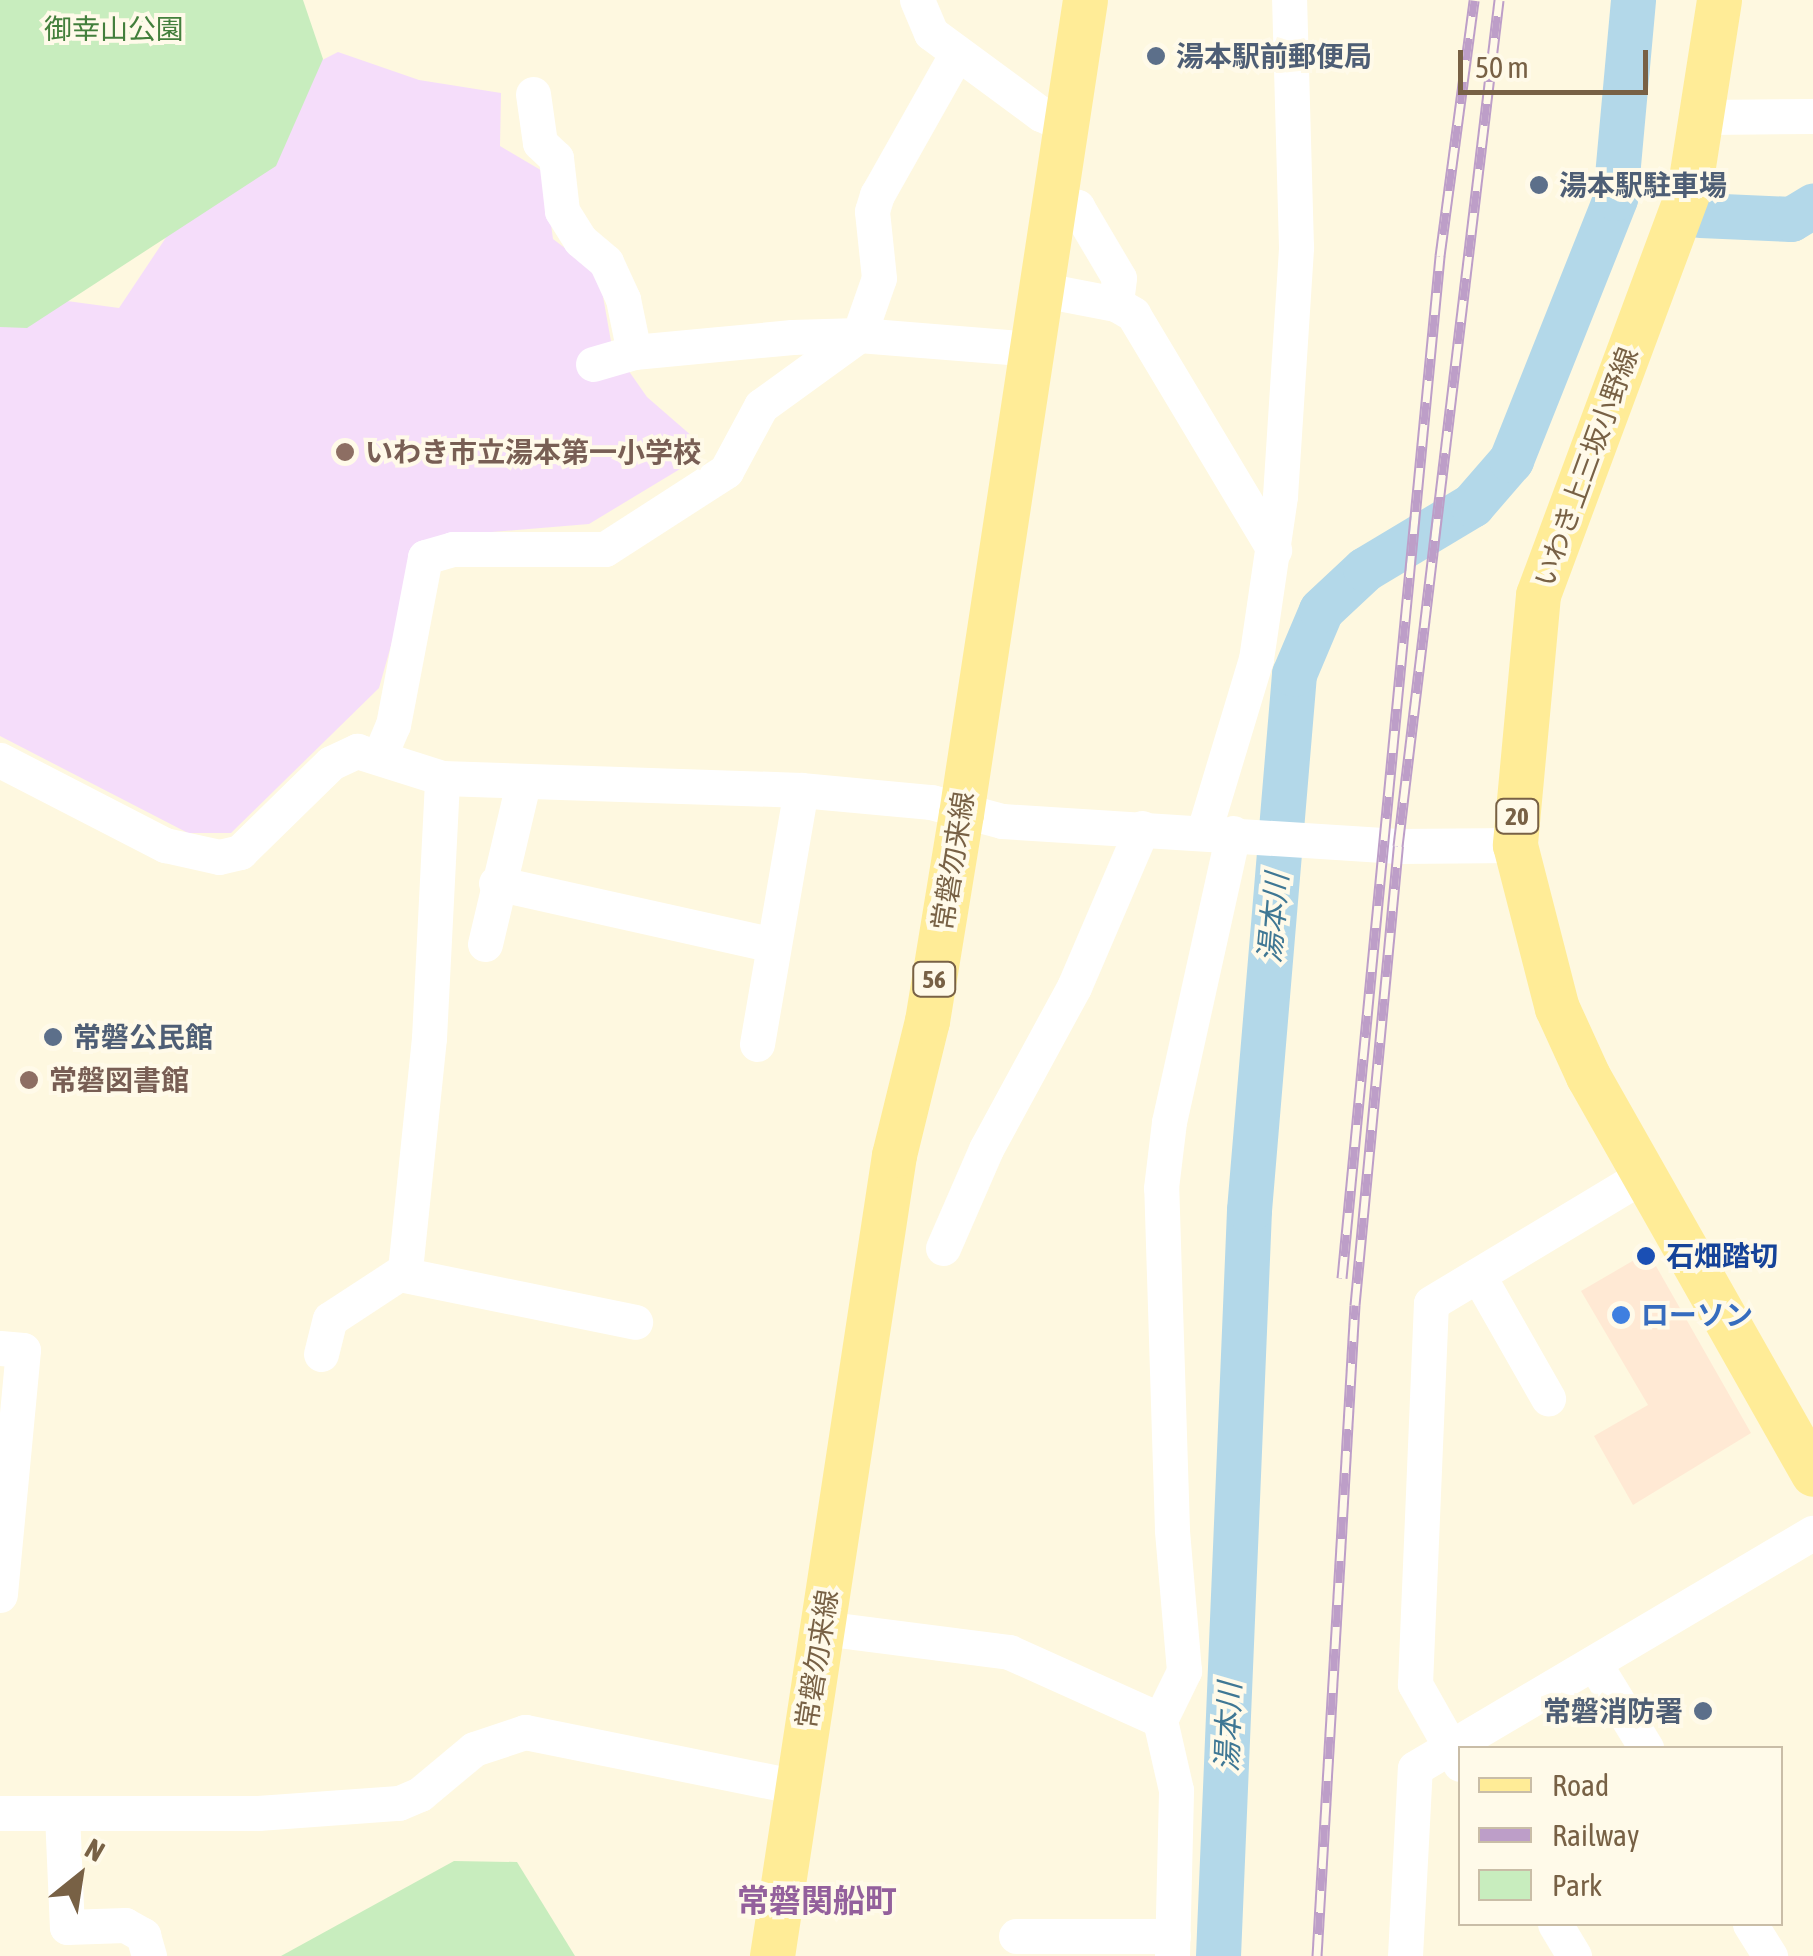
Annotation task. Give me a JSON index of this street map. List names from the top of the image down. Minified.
{"streets":{"main road":["いわき上三坂小野線","20","常磐勿来線","56"]},"districts":["常磐関船町"],"water":["湯本川"],"parks":["御幸山公園"],"places":["湯本駅前郵便局","湯本駅駐車場","いわき市立湯本第一小学校","常磐公民館","常磐図書館","石畑踏切","ローソン","常磐消防署"],"legend":["Road","Railway","Park"],"scale_bar":"50 m","north":"top right"}
